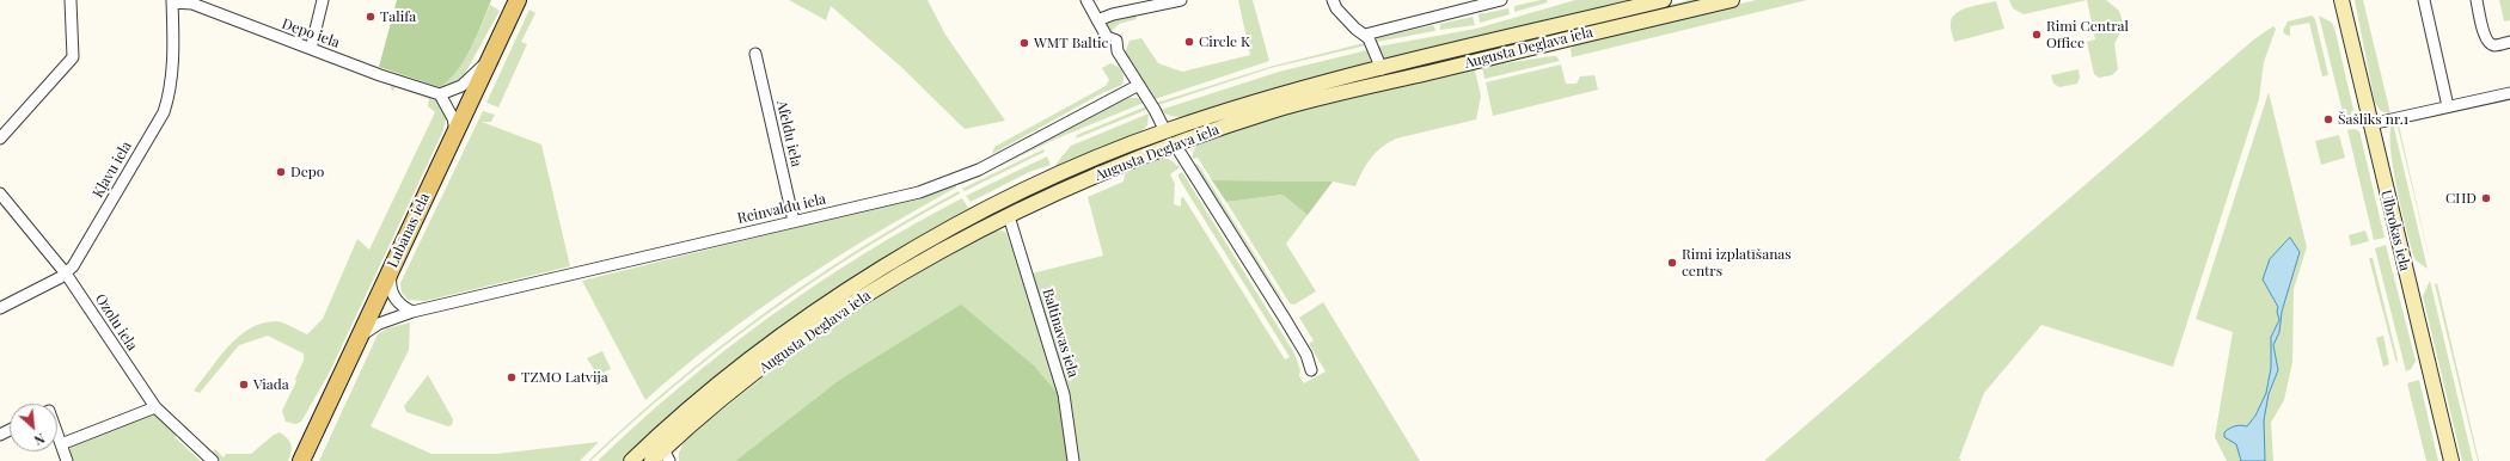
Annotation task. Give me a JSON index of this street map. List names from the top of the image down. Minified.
{"streets":{"main road":["Augusta Deglava iela","Lubānas iela","Ulbrokas iela"],"street":["Depo iela","Afeldu iela","Kļavu iela","Reinvaldu iela","Ozolu iela","Baltinavas iela"]},"crossings":[["Depo iela","Kļavu iela"],["Augusta Deglava iela","Baltinavas iela"],["Afeldu iela","Reinvaldu iela"],["Kļavu iela","Ozolu iela"],["Reinvaldu iela","Lubānas iela"]],"places":["Talifa","Rimi Central Office","Circle K","WMT Baltic","Šašliks nr.1","Depo","CHD","Rimi izplatīšanas centrs","TZMO Latvija","Viada"],"north":"bottom right"}
